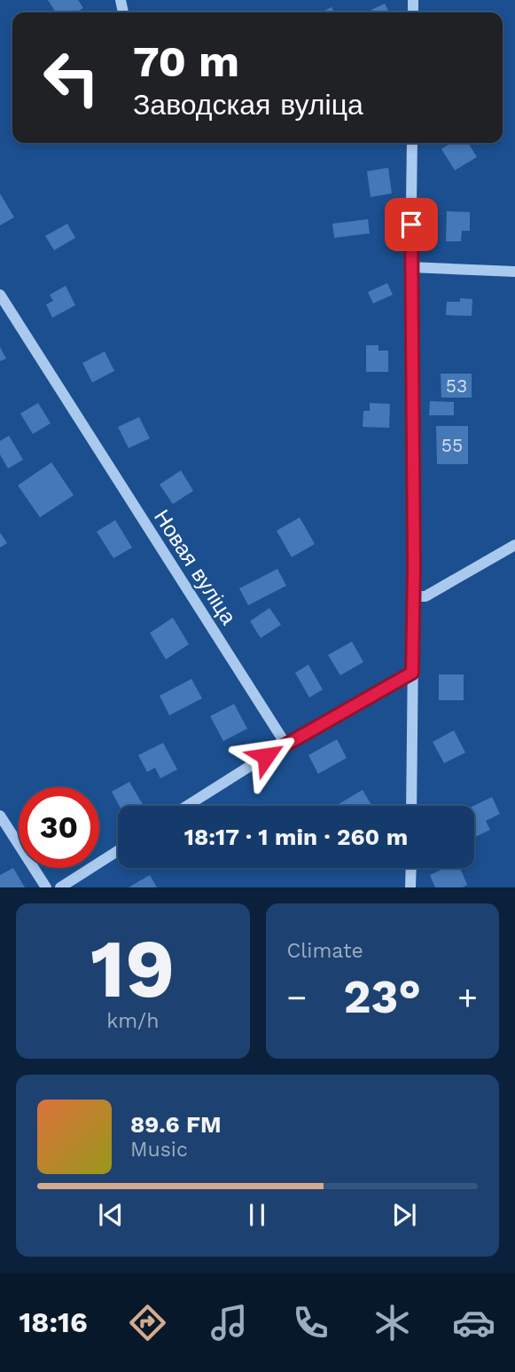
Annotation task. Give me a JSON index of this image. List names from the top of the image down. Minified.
{"streets":{"street":["Новая вуліца"]},"house_numbers":["53","55"],"page":{"turn":["70 m","Заводская вуліца"],"limit":"30","trip":"18:17 · 1 min · 260 m","tile":[["19","km/h"],"Climate"],"heat":["−","23°","+"],"song":["89.6 FM","Music"],"tabs":"18:16"}}
